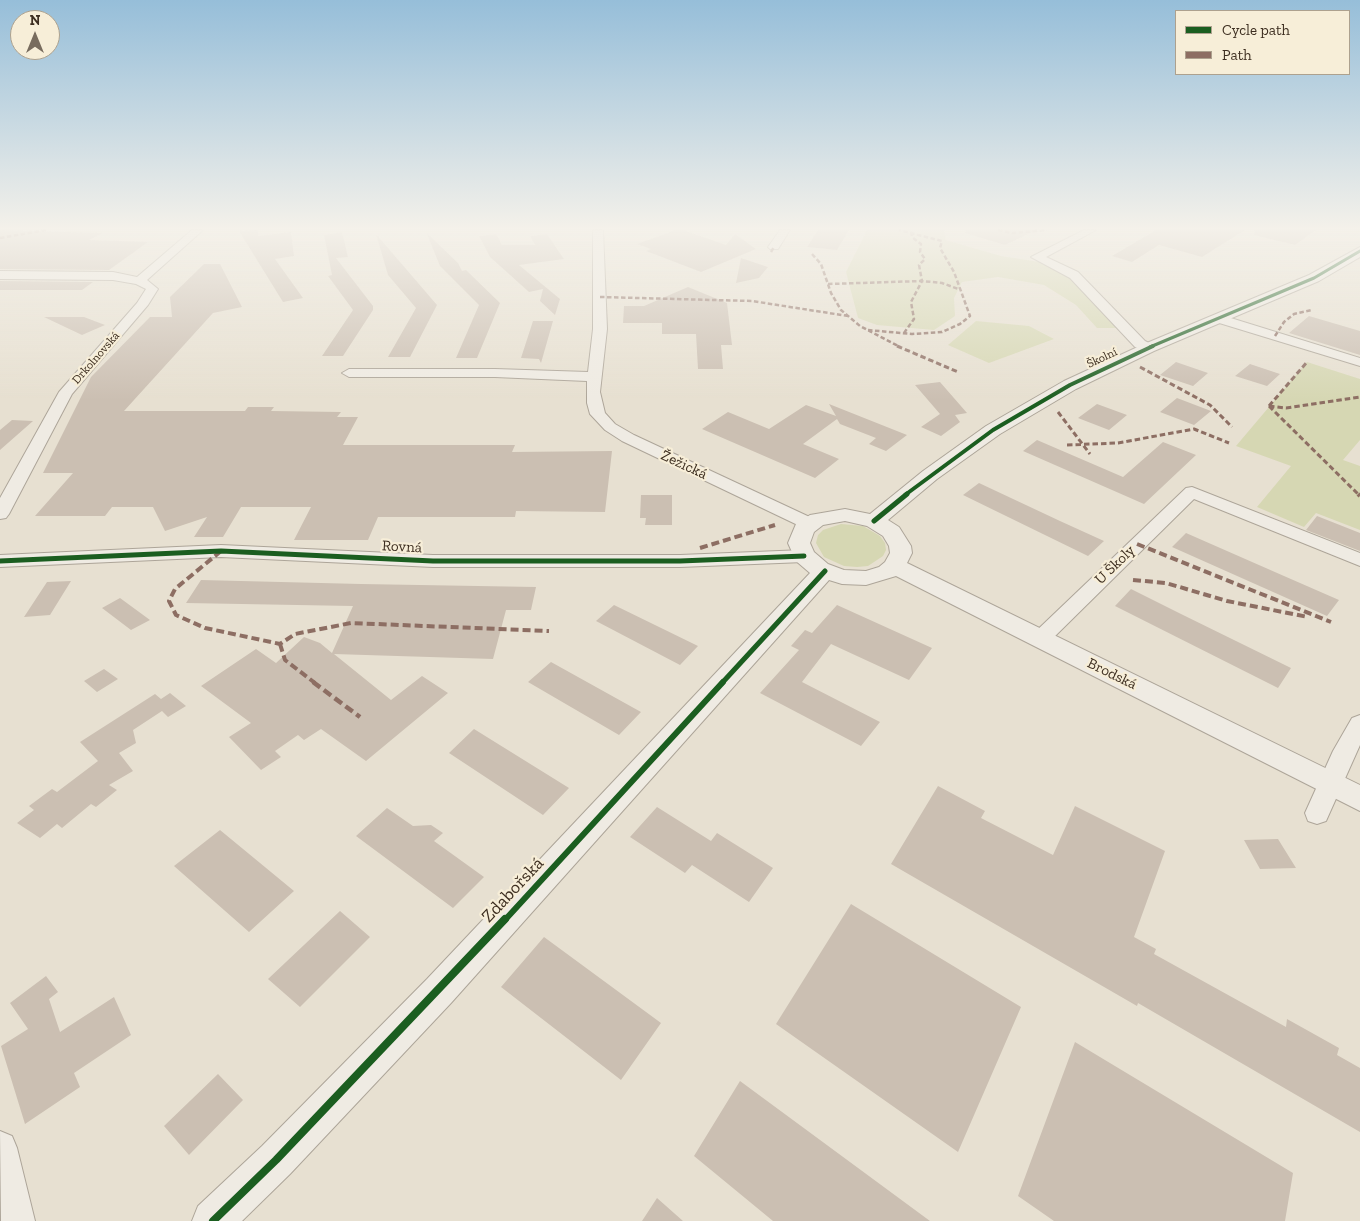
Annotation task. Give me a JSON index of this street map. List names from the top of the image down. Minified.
{"streets":{"street":["Drkolnovská","Školní","Žežická","Rovná","U Školy","Brodská","Zdabořská"]},"crossings":[["Školní","Žežická"],["Školní","Rovná"],["Školní","Brodská"],["Školní","Zdabořská"],["Žežická","Rovná"],["Žežická","Brodská"],["Žežická","Zdabořská"],["Rovná","Brodská"],["Rovná","Zdabořská"],["U Školy","Brodská"],["Brodská","Zdabořská"]],"legend":["Cycle path","Path"],"north":"top"}
